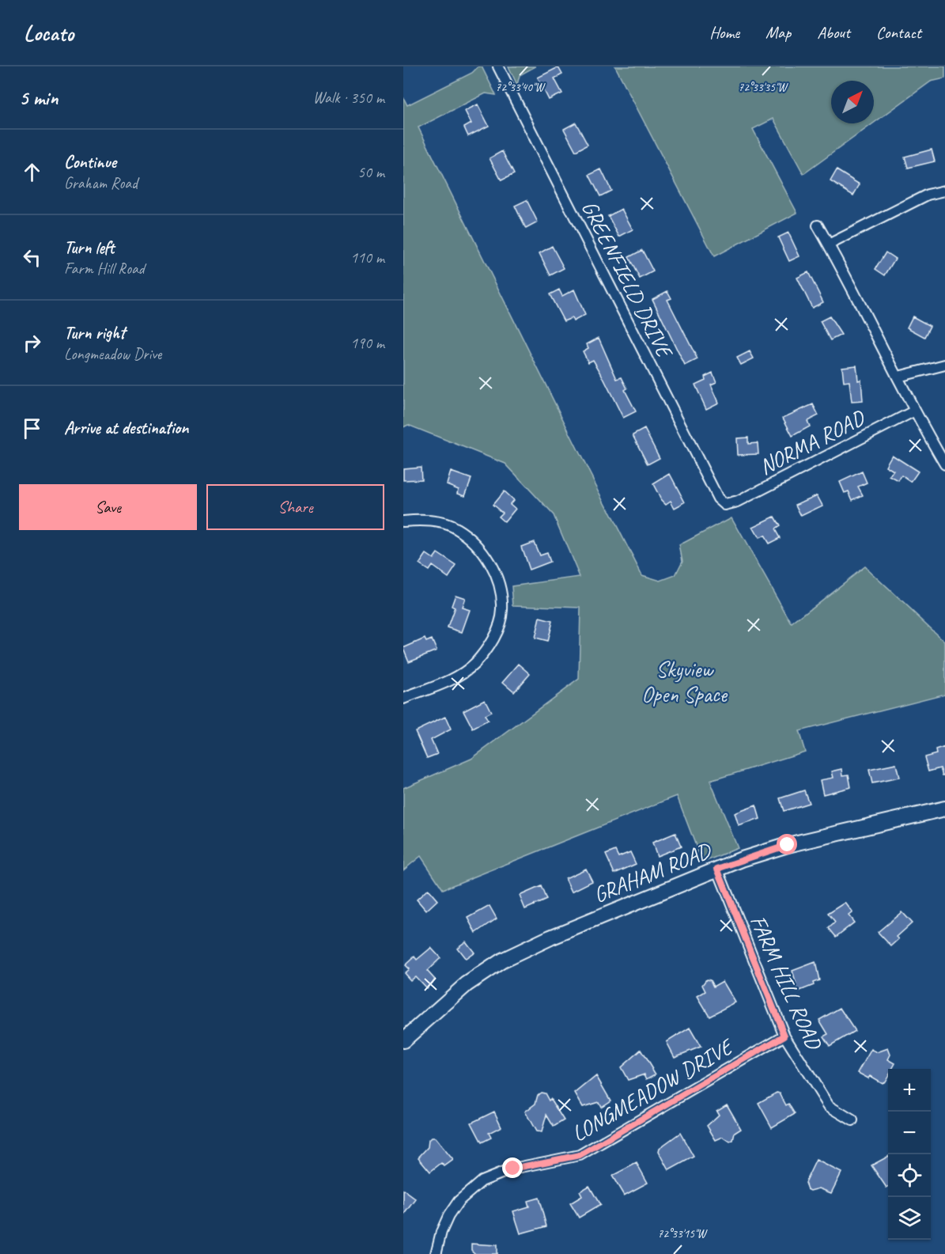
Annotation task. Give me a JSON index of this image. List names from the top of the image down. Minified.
{"streets":{"street":["GREENFIELD DRIVE","NORMA ROAD","GRAHAM ROAD","FARM HILL ROAD","LONGMEADOW DRIVE"]},"crossings":[["GREENFIELD DRIVE","NORMA ROAD"],["GRAHAM ROAD","FARM HILL ROAD"],["FARM HILL ROAD","LONGMEADOW DRIVE"]],"parks":["Skyview Open Space"],"north":"top right","page":{"header":"Locato","nav":["Home","Map","About","Contact"],"heading":["5 min","Walk · 350 m"],"list":[["Continue","Graham Road","50 m"],["Turn left","Farm Hill Road","110 m"],["Turn right","Longmeadow Drive","190 m"],"Arrive at destination"],"buttons":["Save","Share"],"map_buttons":["+","−"]},"coordinates":["72°33'40\"W","72°33'35\"W","72°33'15\"W"]}
